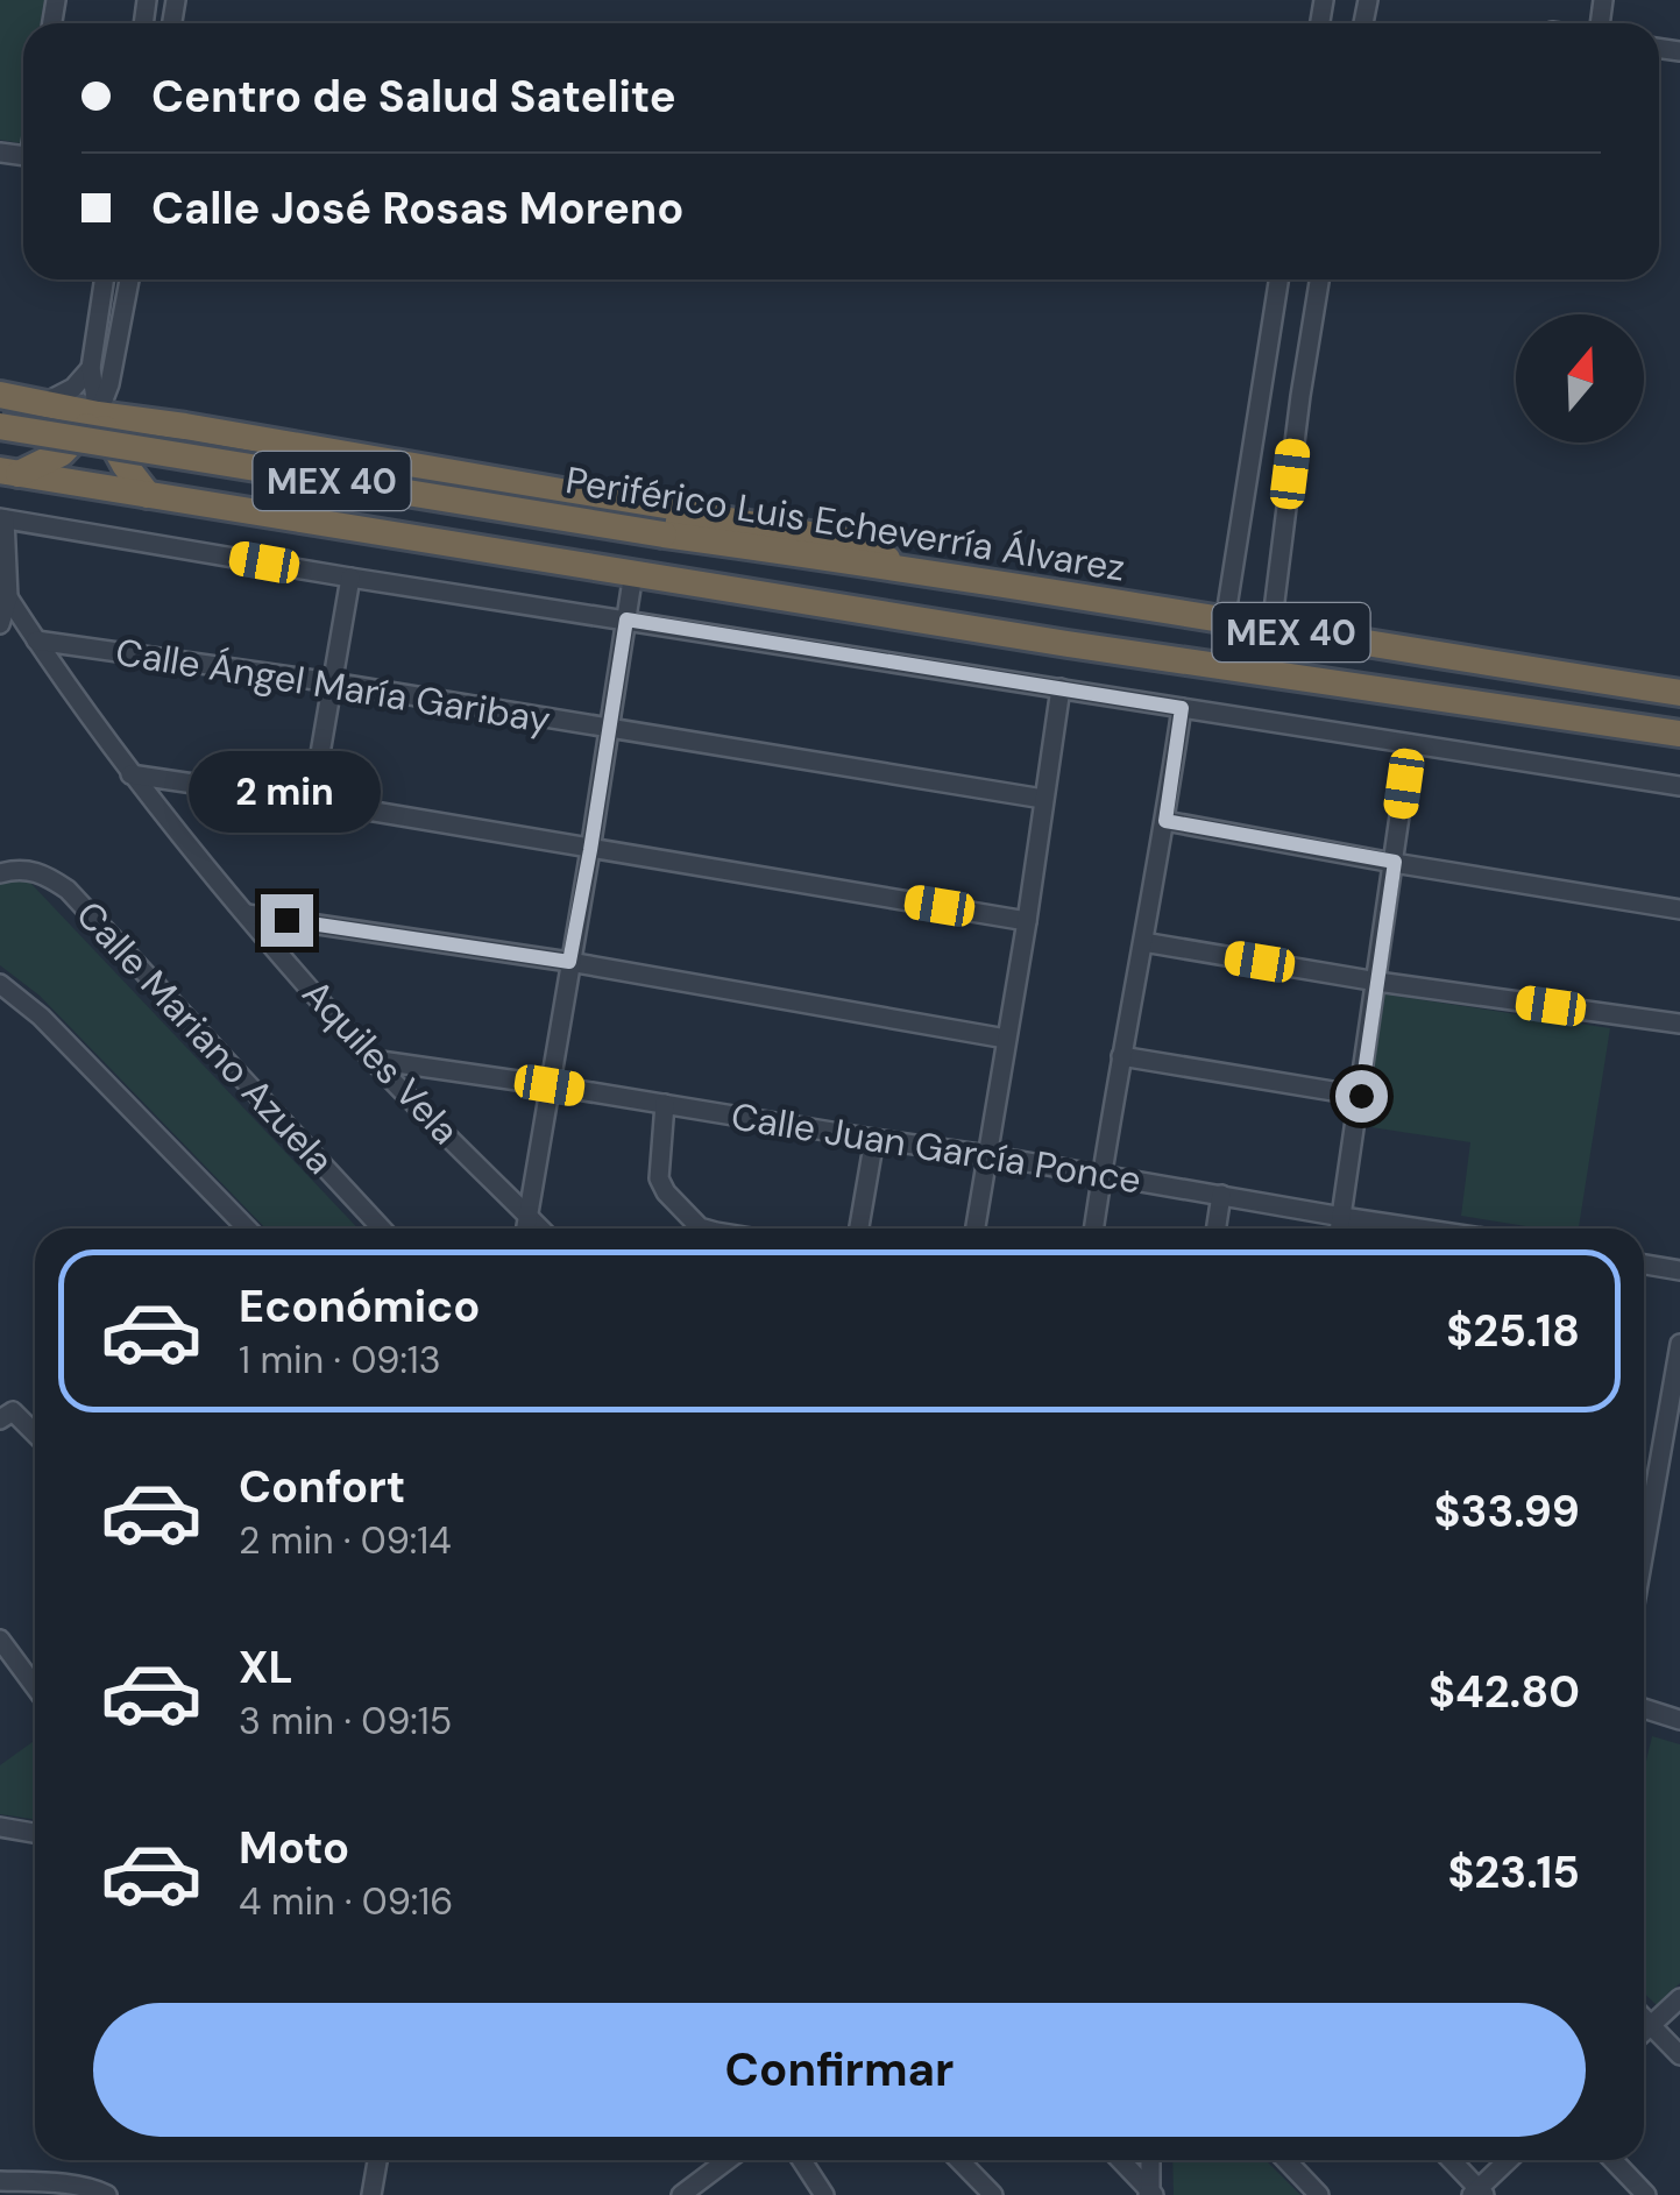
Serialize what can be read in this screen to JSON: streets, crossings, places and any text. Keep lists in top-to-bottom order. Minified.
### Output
{"streets":{"highway":["MEX 40","Periférico Luis Echeverría Álvarez"],"street":["Calle Ángel María Garibay","Calle Mariano Azuela","Aquiles Vela","Calle Juan García Ponce"]},"crossings":[["Calle Ángel María Garibay","Aquiles Vela"],["Aquiles Vela","Calle Juan García Ponce"]],"north":"top","page":{"banner":["Centro de Salud Satelite","Calle José Rosas Moreno"],"bubble":"2 min","list":[{"name":"Económico","note":"1 min · 09:13","value":"$25.18"},{"name":"Confort","note":"2 min · 09:14","value":"$33.99"},{"name":"XL","note":"3 min · 09:15","value":"$42.80"},{"name":"Moto","note":"4 min · 09:16","value":"$23.15"}],"buttons":"Confirmar"}}
